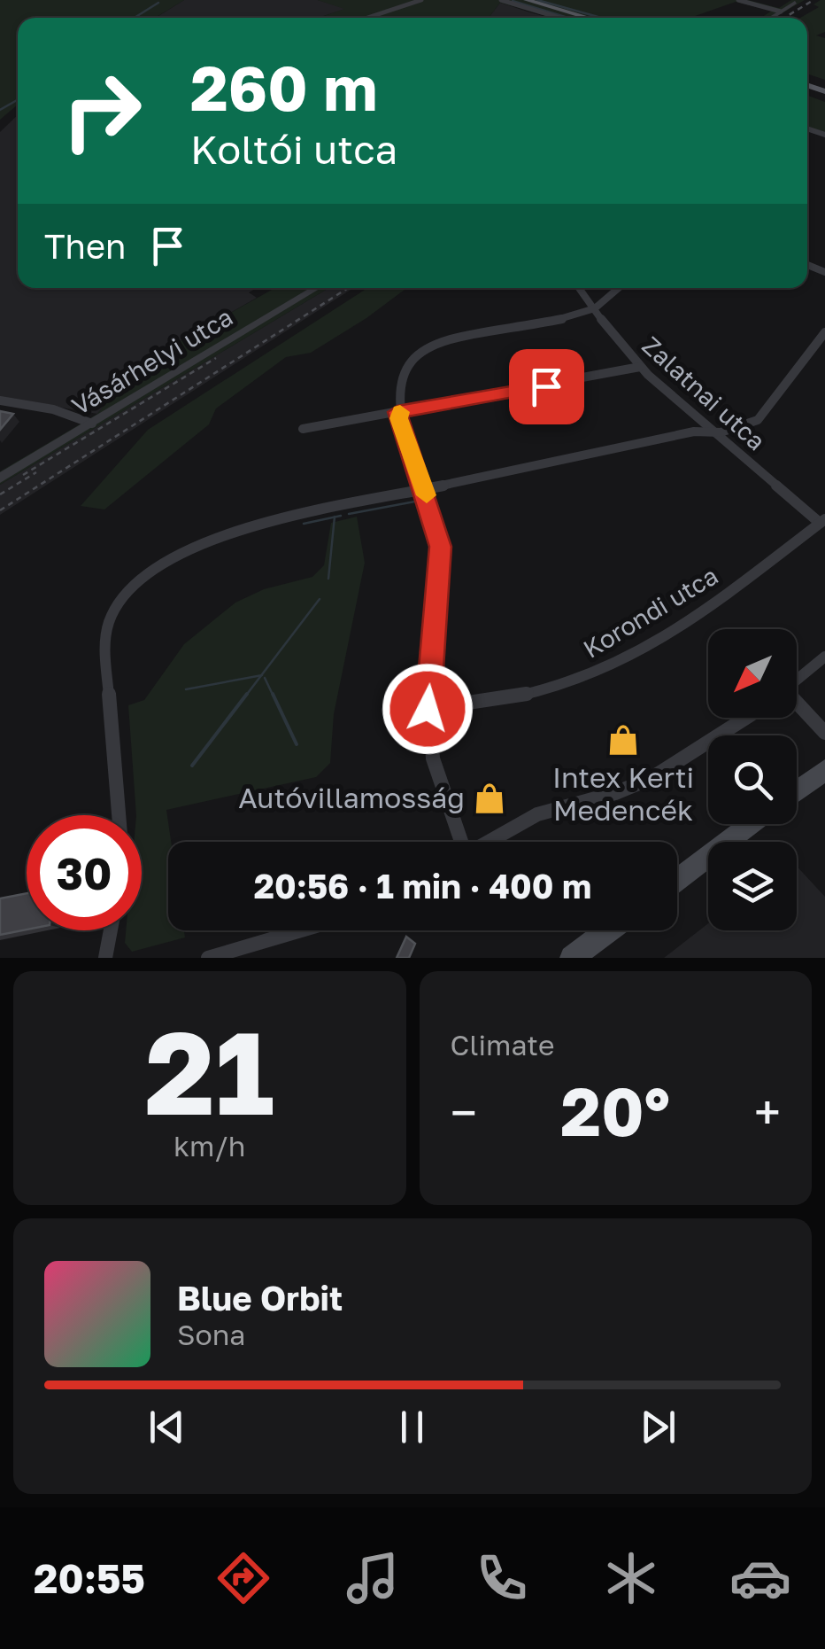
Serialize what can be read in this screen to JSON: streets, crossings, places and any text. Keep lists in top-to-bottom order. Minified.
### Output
{"streets":{"street":["Vásárhelyi utca","Zalatnai utca","Korondi utca"]},"crossings":[["Zalatnai utca","Korondi utca"]],"places":{"shop":["Intex Kerti Medencék","Autóvillamosság"]},"north":"bottom left","page":{"turn":["260 m","Koltói utca"],"then":"Then","limit":"30","trip":"20:56 · 1 min · 400 m","tile":[["21","km/h"],"Climate"],"heat":["−","20°","+"],"song":["Blue Orbit","Sona"],"tabs":"20:55"}}
